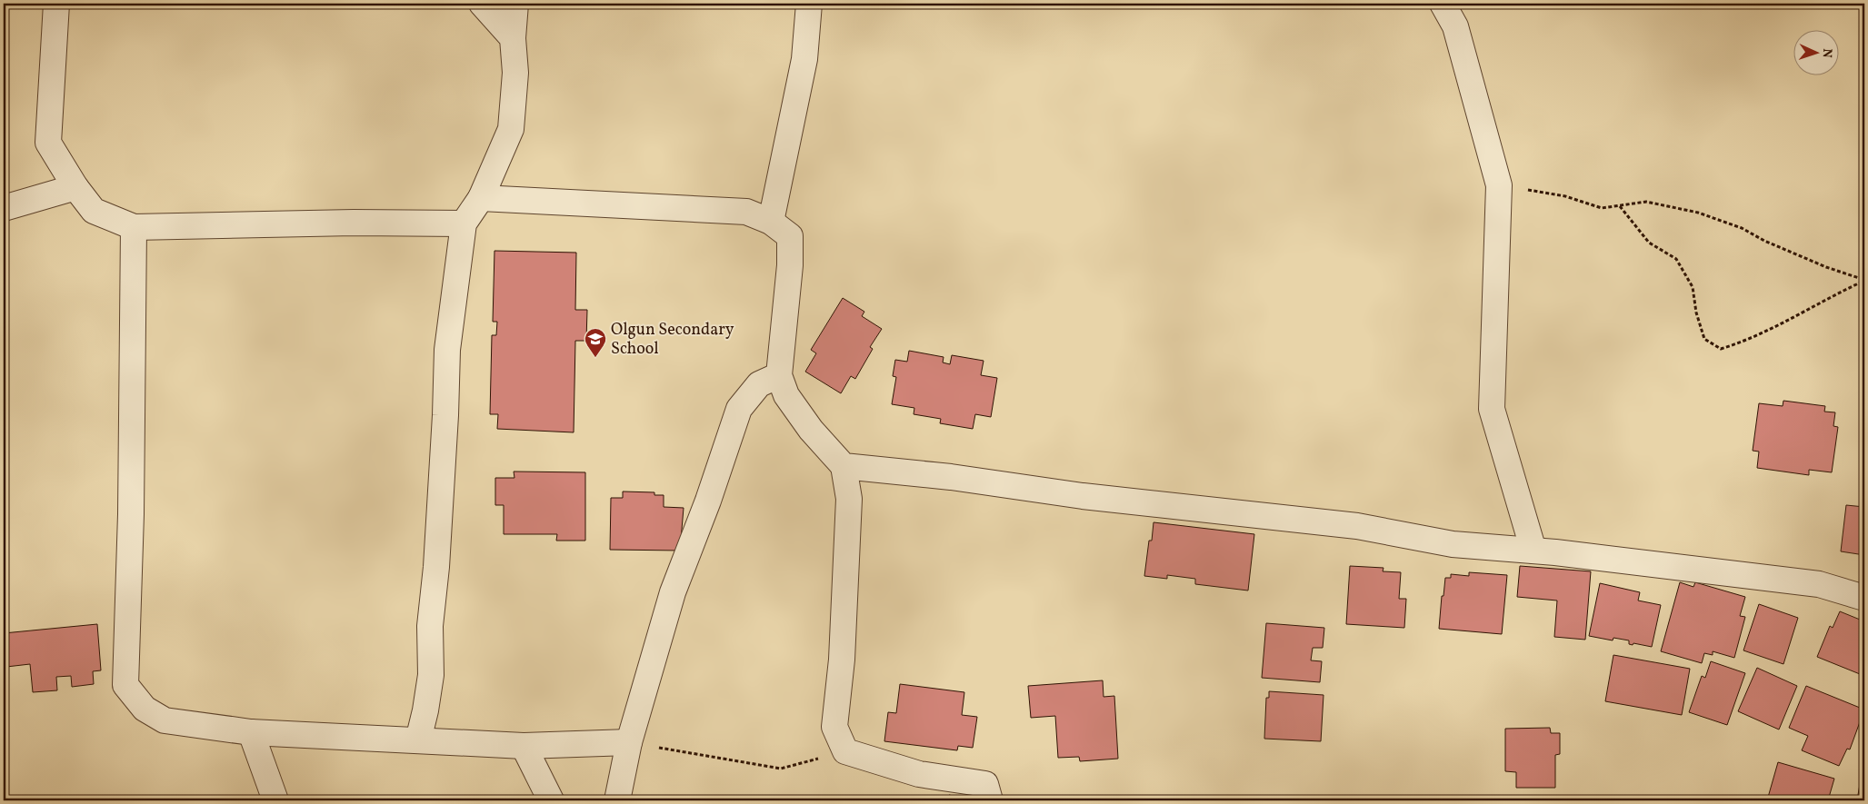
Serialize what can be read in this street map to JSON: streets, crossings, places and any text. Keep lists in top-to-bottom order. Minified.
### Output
{"places":{"school or university":["Olgun Secondary School"]},"north":"right"}
